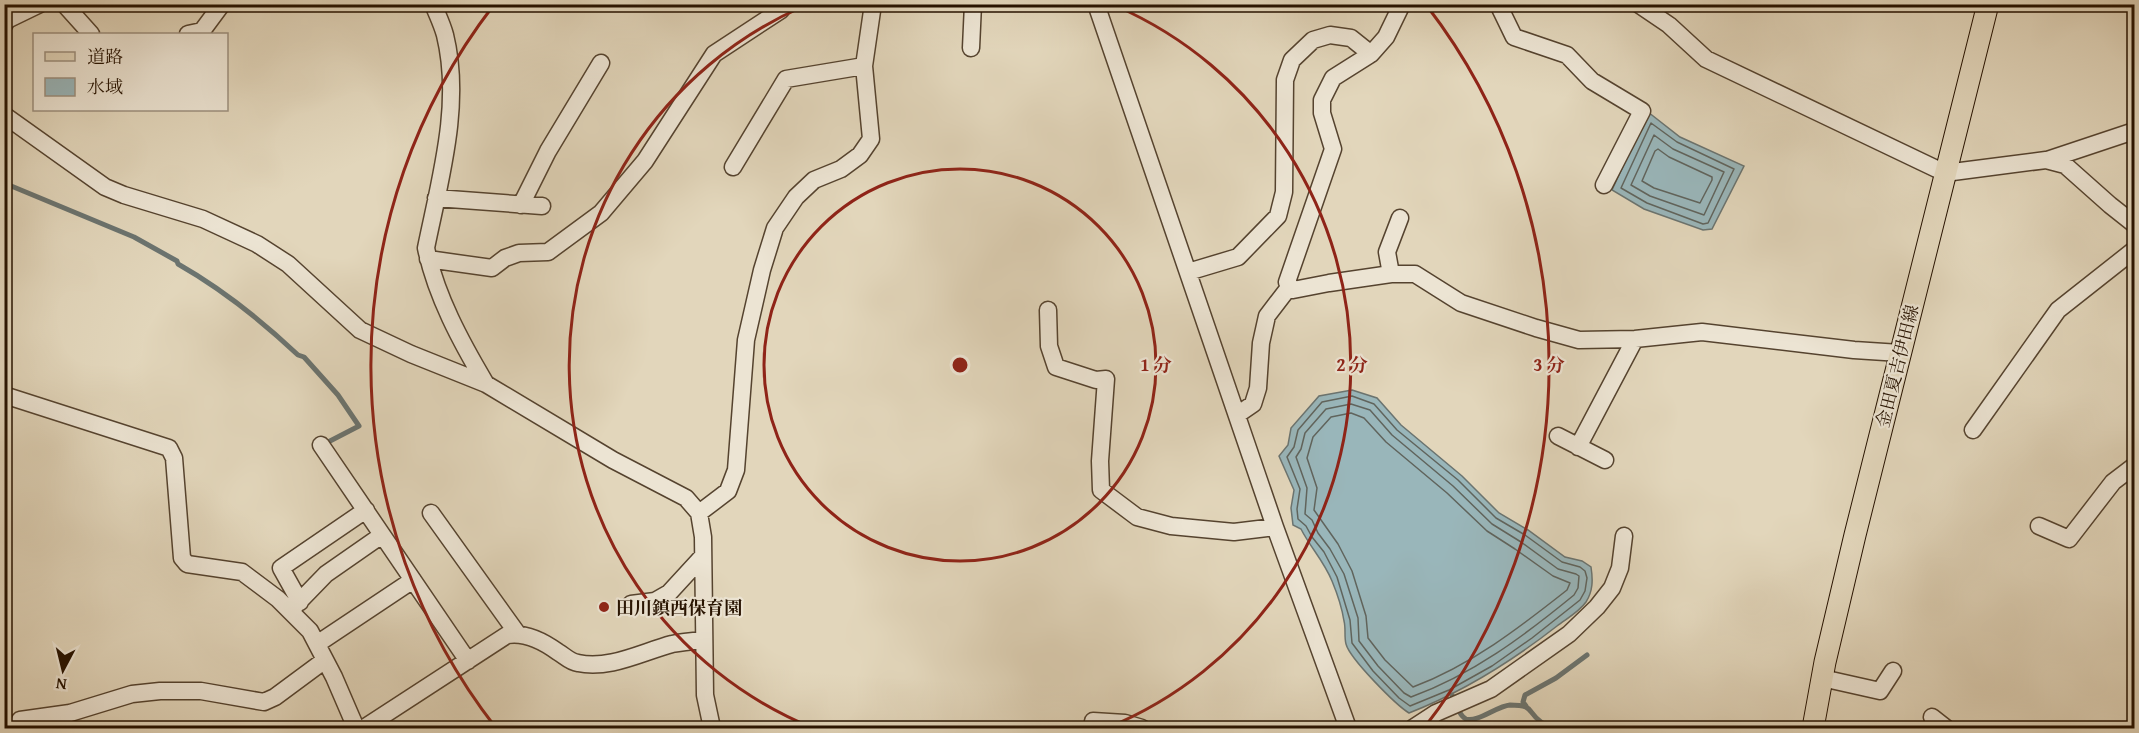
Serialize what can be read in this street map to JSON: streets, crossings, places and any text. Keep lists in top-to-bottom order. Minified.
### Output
{"streets":{"main road":["金田夏吉伊田線"]},"places":["田川鎮西保育園"],"legend":["道路","水域"],"north":"bottom","rings":["1 分","2 分","3 分"]}
